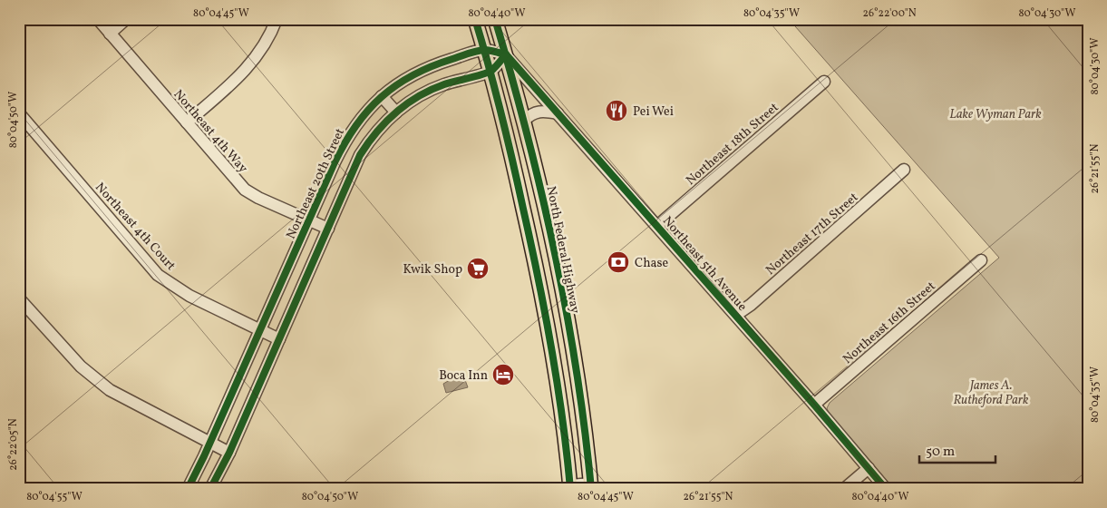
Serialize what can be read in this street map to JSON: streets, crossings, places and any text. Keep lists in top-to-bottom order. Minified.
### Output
{"streets":{"main road":["North Federal Highway"],"street":["Northeast 4th Way","Northeast 18th Street","Northeast 20th Street","Northeast 4th Court","Northeast 17th Street","Northeast 5th Avenue","Northeast 16th Street"]},"crossings":[["Northeast 4th Way","Northeast 20th Street"],["Northeast 18th Street","Northeast 5th Avenue"],["Northeast 20th Street","Northeast 4th Court"],["Northeast 20th Street","North Federal Highway"],["Northeast 20th Street","Northeast 5th Avenue"],["Northeast 17th Street","Northeast 5th Avenue"],["North Federal Highway","Northeast 5th Avenue"],["Northeast 5th Avenue","Northeast 16th Street"]],"parks":["Lake Wyman Park","James A. Rutheford Park"],"places":{"restaurant":["Pei Wei"],"bank":["Chase"],"supermarket":["Kwik Shop"],"hotel":["Boca Inn"]},"scale_bar":"50 m","coordinates":["80°04'45\"W","80°04'40\"W","80°04'35\"W","26°22'00\"N","80°04'30\"W","80°04'50\"W","26°21'55\"N","26°22'05\"N","80°04'55\"W"]}
